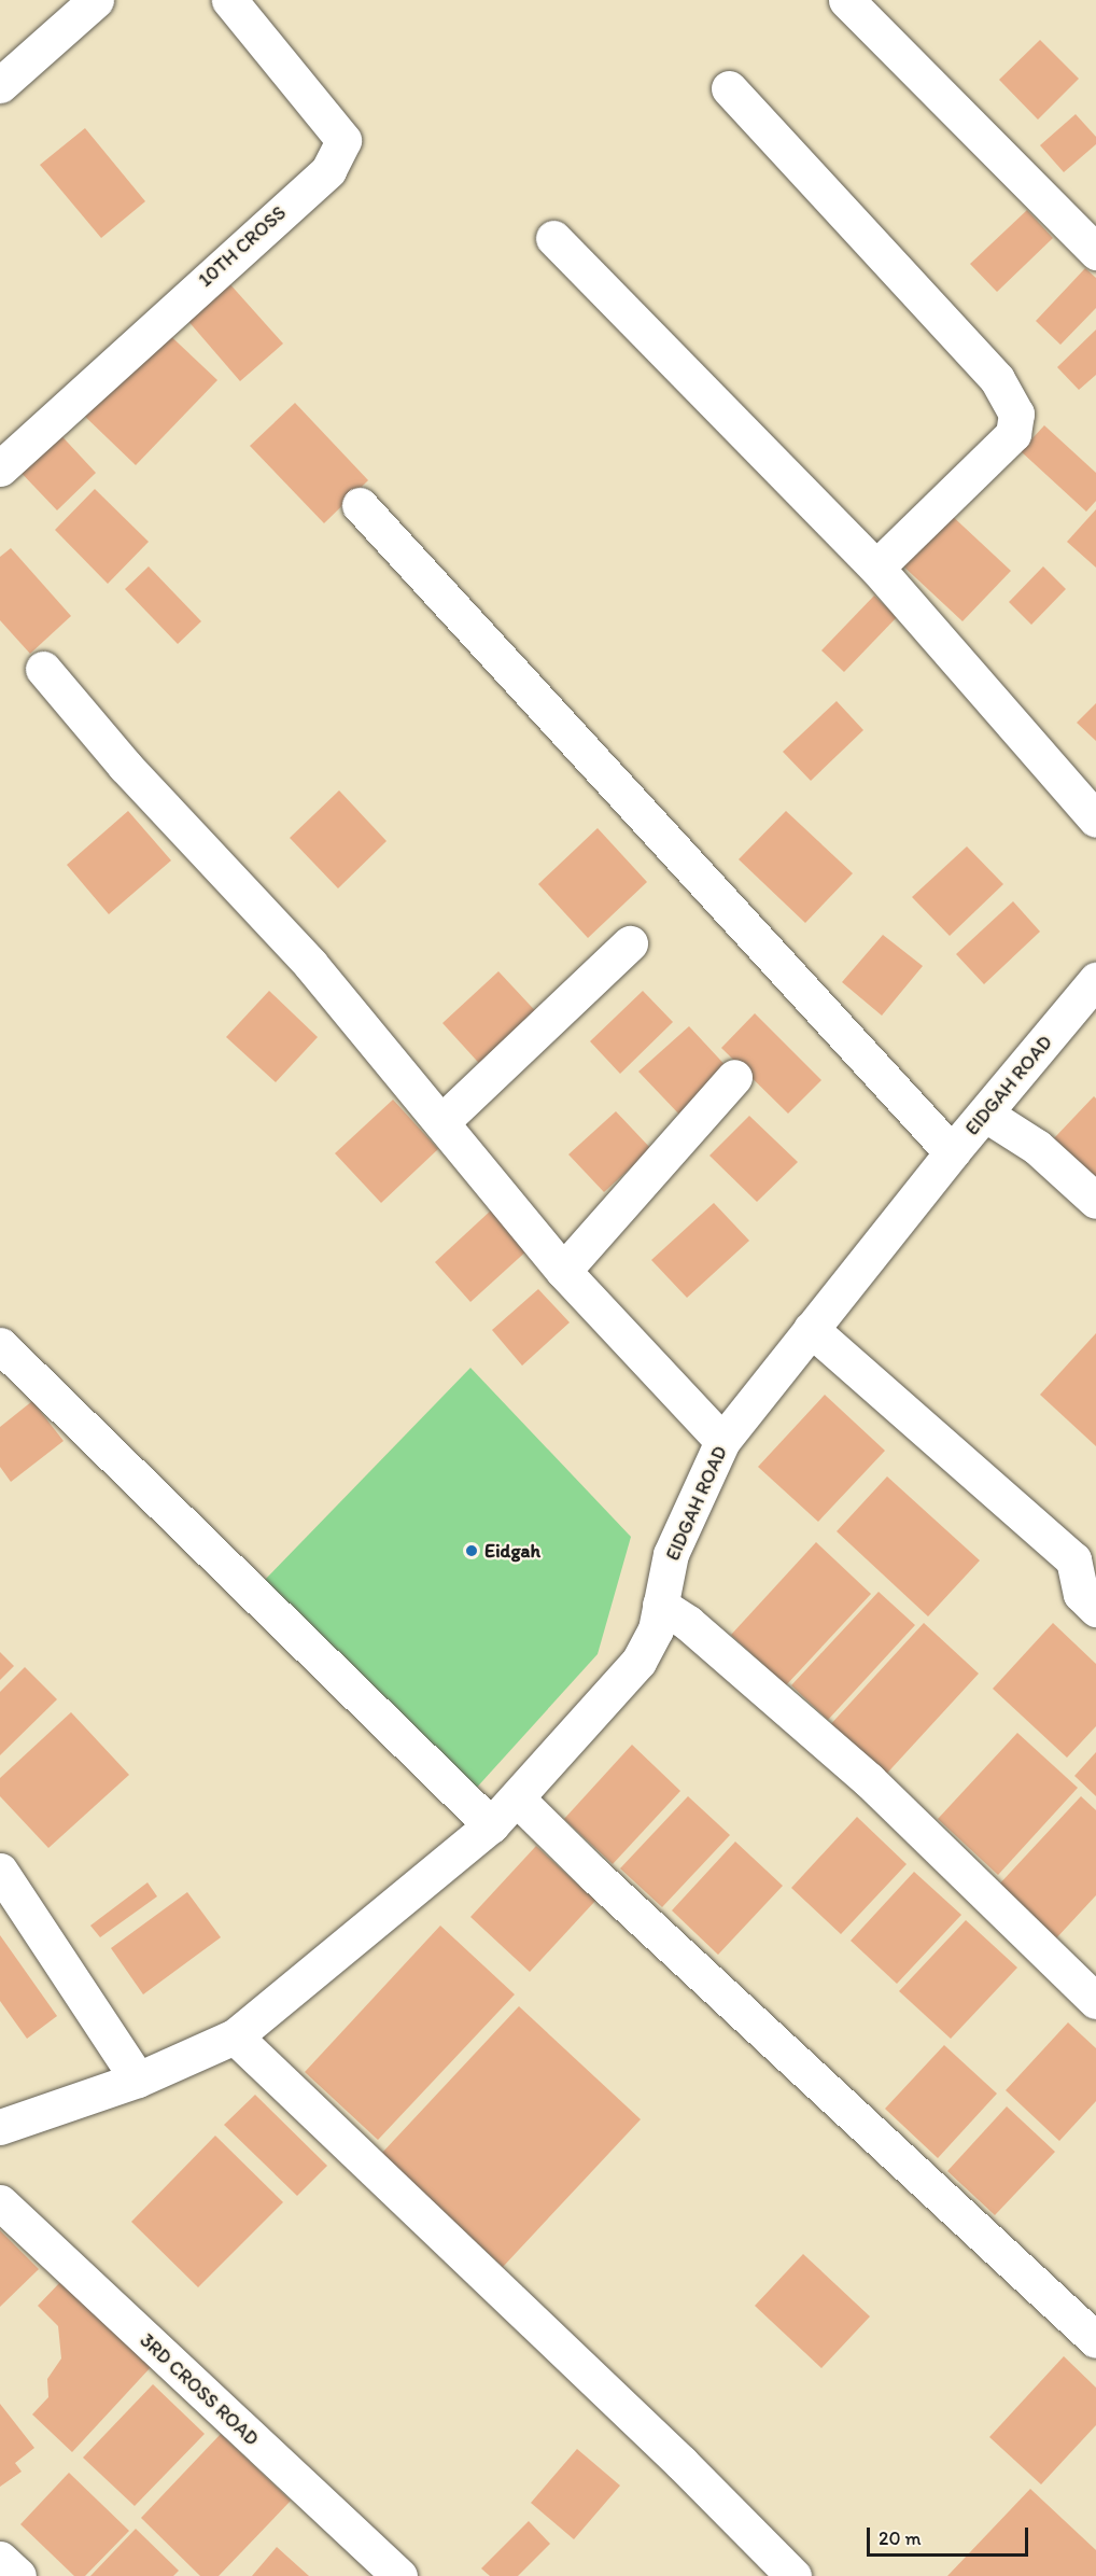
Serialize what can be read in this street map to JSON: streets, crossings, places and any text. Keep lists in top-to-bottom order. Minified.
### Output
{"streets":{"street":["10TH CROSS","EIDGAH ROAD","3RD CROSS ROAD"]},"places":["Eidgah"],"scale_bar":"20 m"}
